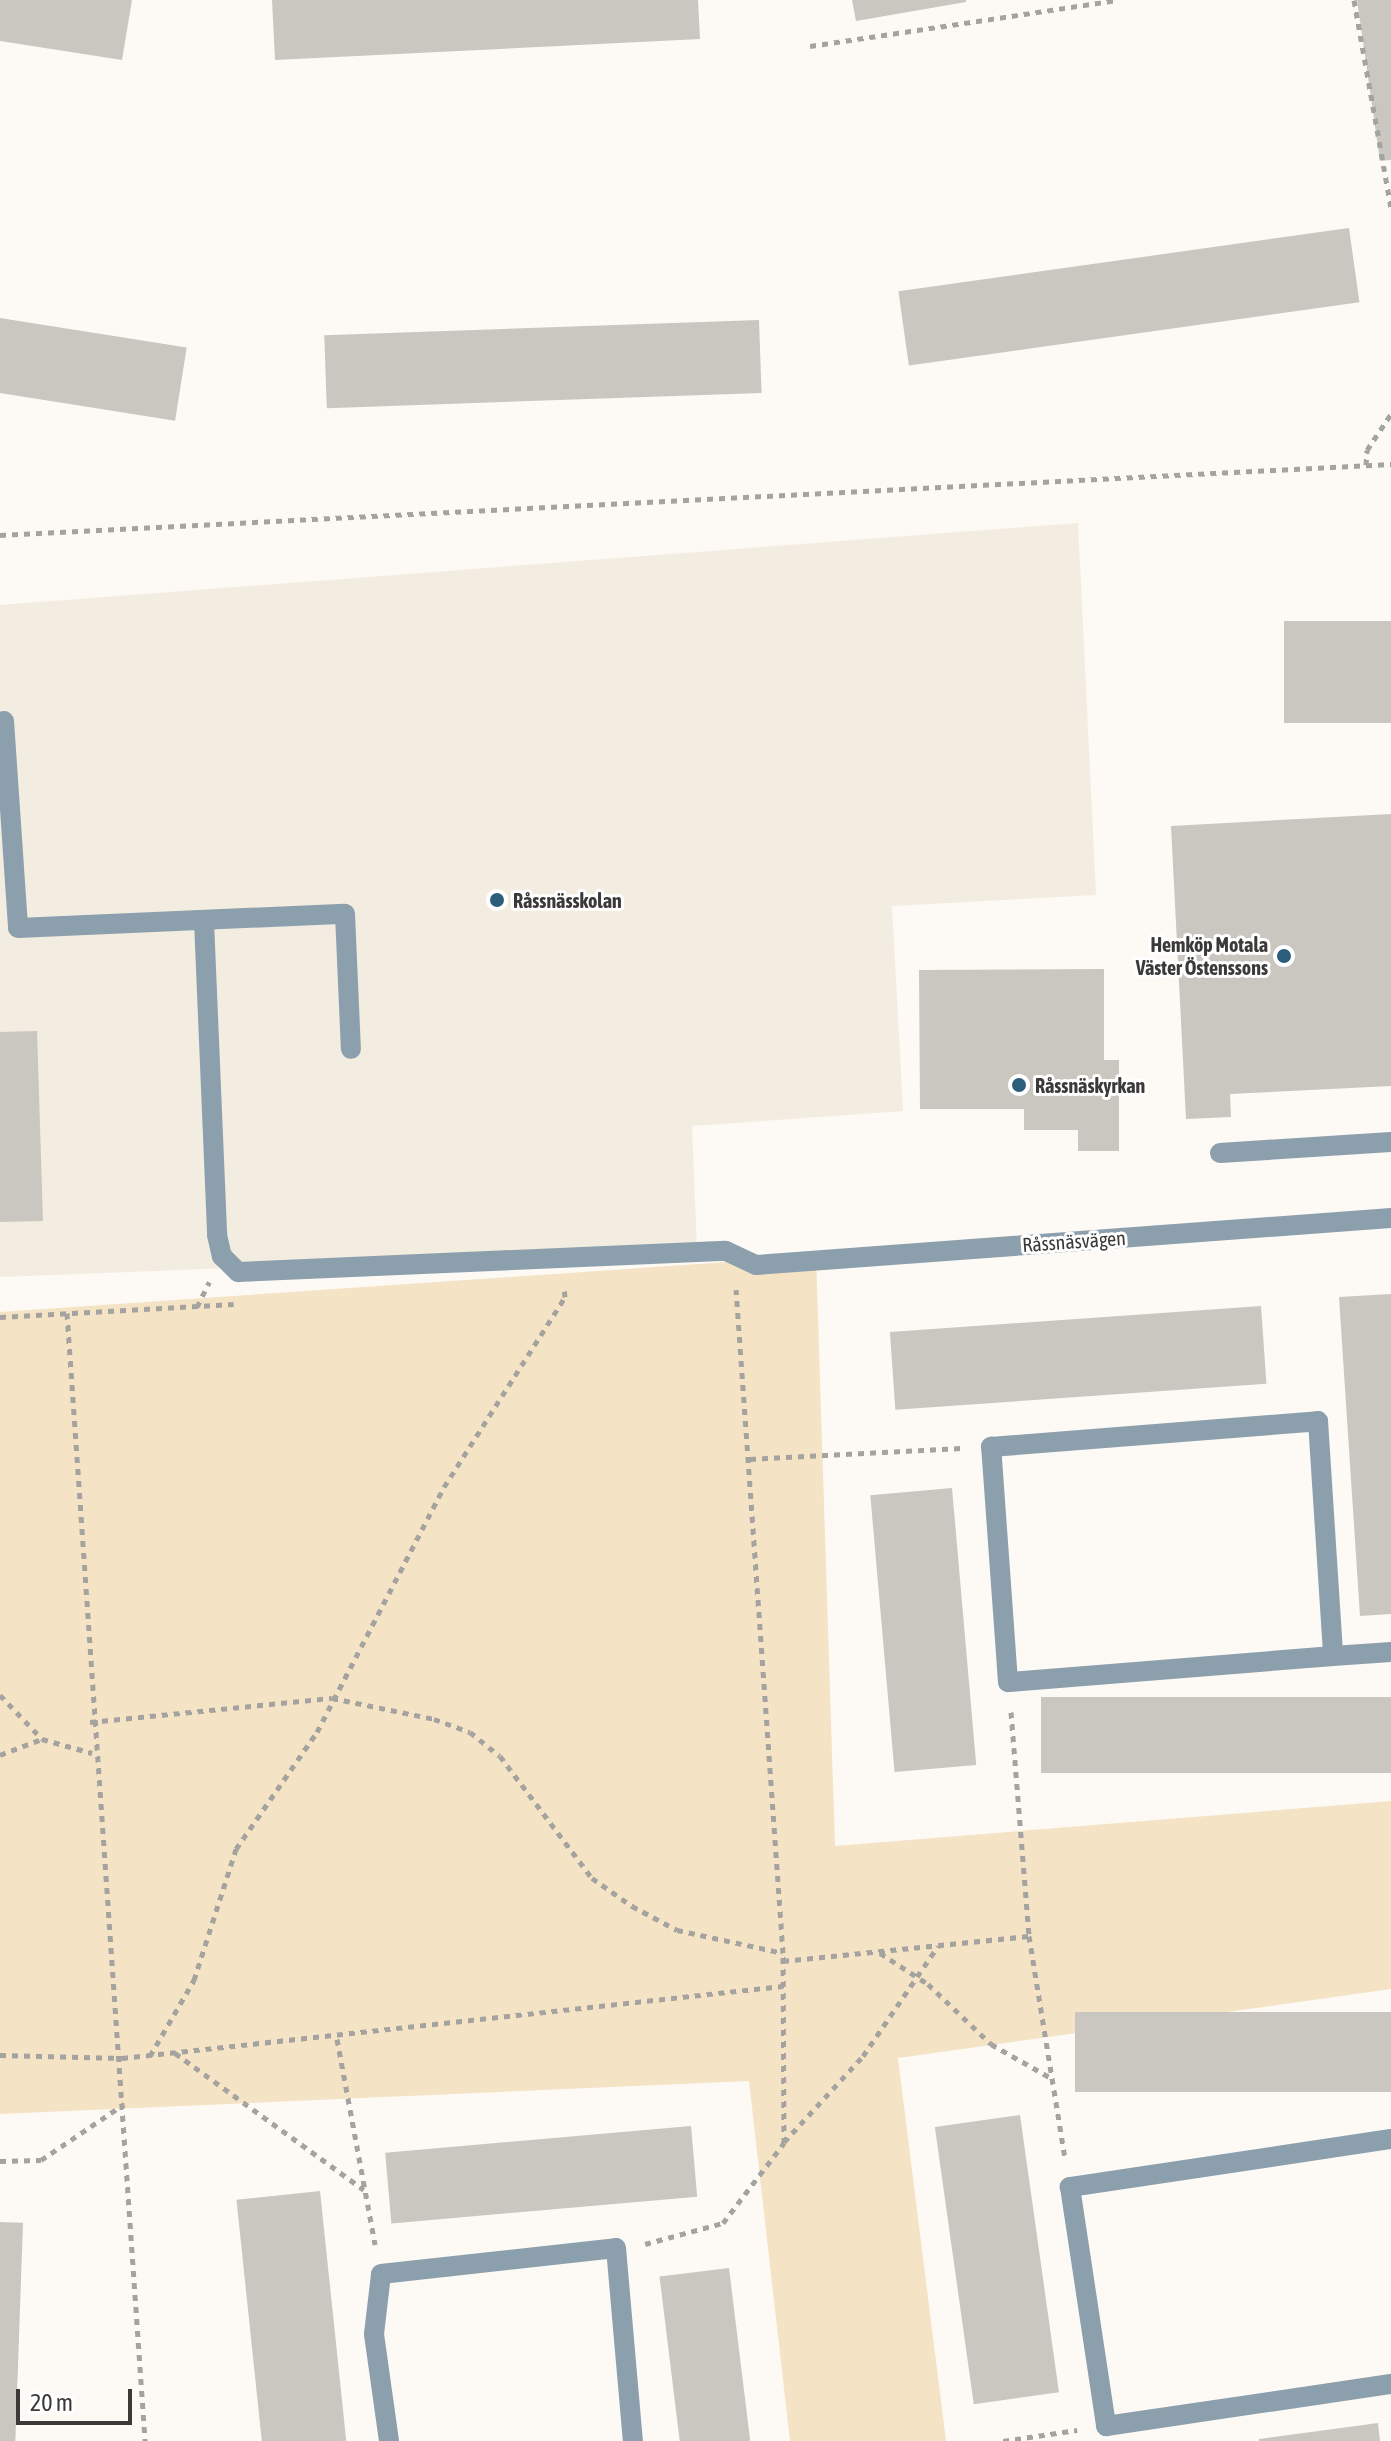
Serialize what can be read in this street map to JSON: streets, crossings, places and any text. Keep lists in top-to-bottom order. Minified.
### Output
{"streets":{"street":["Råssnäsvägen"]},"places":["Råssnässkolan","Hemköp Motala Väster Östenssons","Råssnäskyrkan"],"scale_bar":"20 m"}
